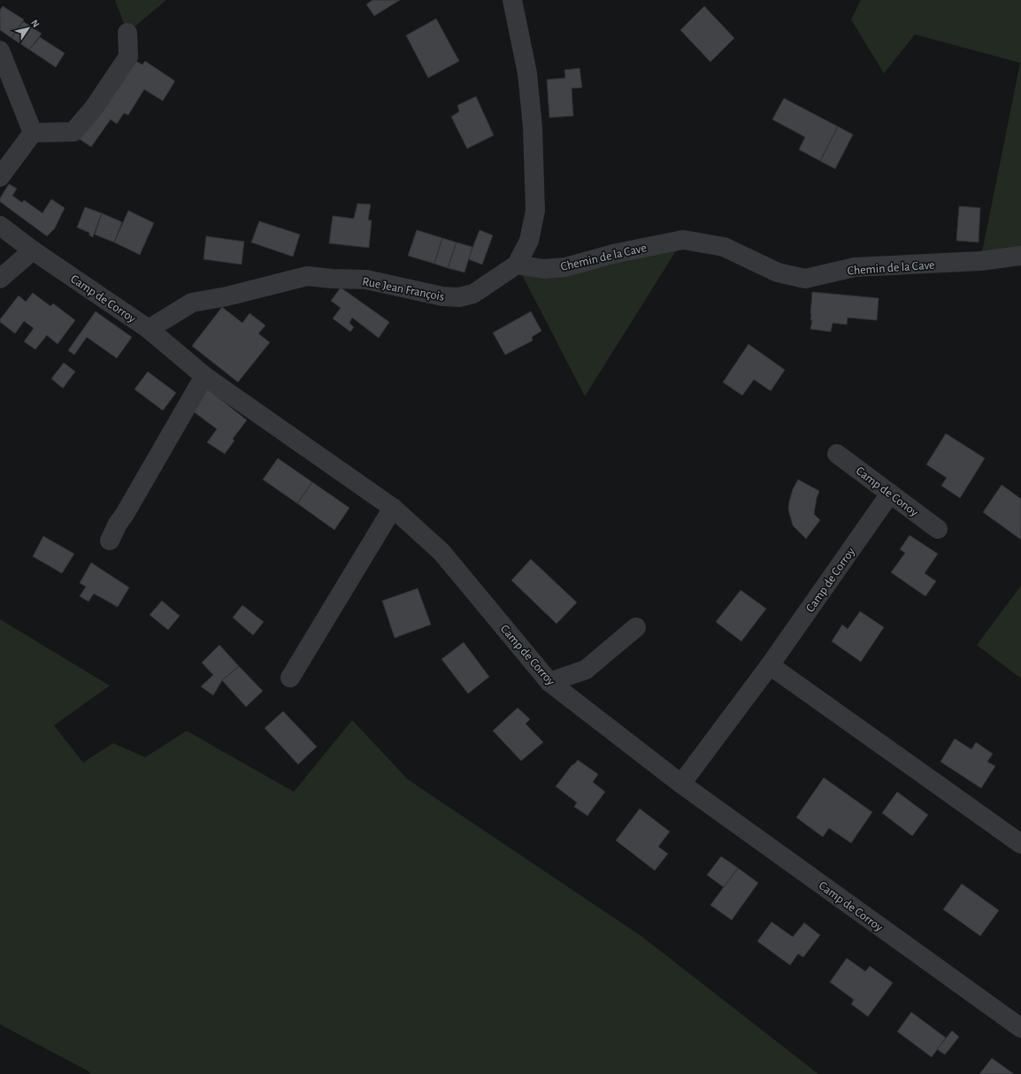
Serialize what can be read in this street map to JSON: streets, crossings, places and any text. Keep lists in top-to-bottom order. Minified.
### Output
{"streets":{"street":["Chemin de la Cave","Rue Jean François","Camp de Corroy","Camp de Conoy"]},"crossings":[["Chemin de la Cave","Rue Jean François"],["Rue Jean François","Camp de Corroy"],["Camp de Corroy","Camp de Conoy"]],"north":"top right"}
